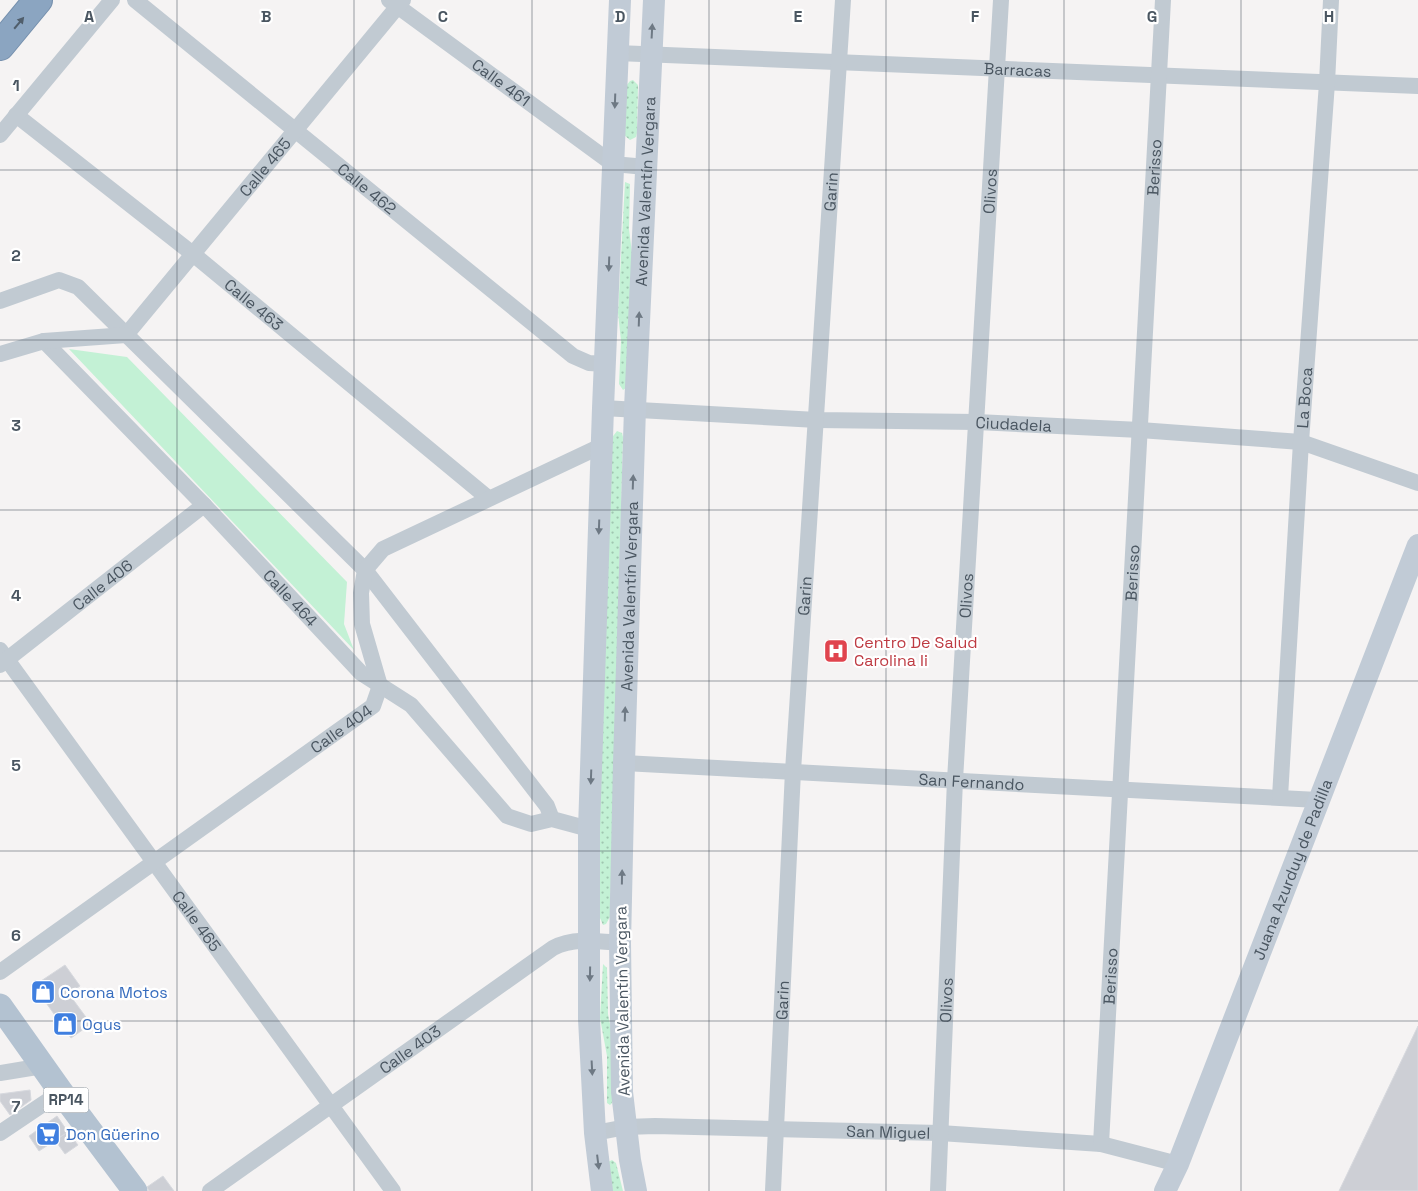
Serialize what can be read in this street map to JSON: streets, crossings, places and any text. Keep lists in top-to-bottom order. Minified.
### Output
{"streets":{"main road":["RP14"],"street":["Barracas","Calle 461","Calle 465","Berisso","Calle 462","Avenida Valentín Vergara","Garin","Olivos","Calle 463","La Boca","Ciudadela","Calle 406","Calle 464","Calle 404","San Fernando","Juana Azurduy de Padilla","Calle 403","San Miguel"]},"crossings":[["Barracas","Berisso"],["Barracas","Avenida Valentín Vergara"],["Barracas","Garin"],["Barracas","Olivos"],["Barracas","La Boca"],["Calle 461","Calle 465"],["Calle 461","Avenida Valentín Vergara"],["Calle 465","Calle 462"],["Calle 465","Calle 463"],["Calle 465","Calle 406"],["Calle 465","Calle 404"],["Calle 465","Calle 403"],["Berisso","Ciudadela"],["Berisso","San Fernando"],["Berisso","San Miguel"],["Calle 462","Avenida Valentín Vergara"],["Avenida Valentín Vergara","Ciudadela"],["Avenida Valentín Vergara","Calle 464"],["Avenida Valentín Vergara","San Fernando"],["Avenida Valentín Vergara","Calle 403"],["Avenida Valentín Vergara","San Miguel"],["Garin","Ciudadela"],["Garin","San Fernando"],["Garin","San Miguel"],["Olivos","Ciudadela"],["Olivos","San Fernando"],["Olivos","San Miguel"],["La Boca","Ciudadela"],["La Boca","San Fernando"],["Calle 406","Calle 464"],["Calle 464","Calle 404"],["San Fernando","Juana Azurduy de Padilla"],["Juana Azurduy de Padilla","San Miguel"]],"places":{"hospital":["Centro De Salud Carolina Ii"],"shop":["Corona Motos","Ogus"],"supermarket":["Don Güerino"]},"grid":{"columns":["A","B","C","D","E","F","G","H"],"rows":["1","2","3","4","5","6","7"]}}
